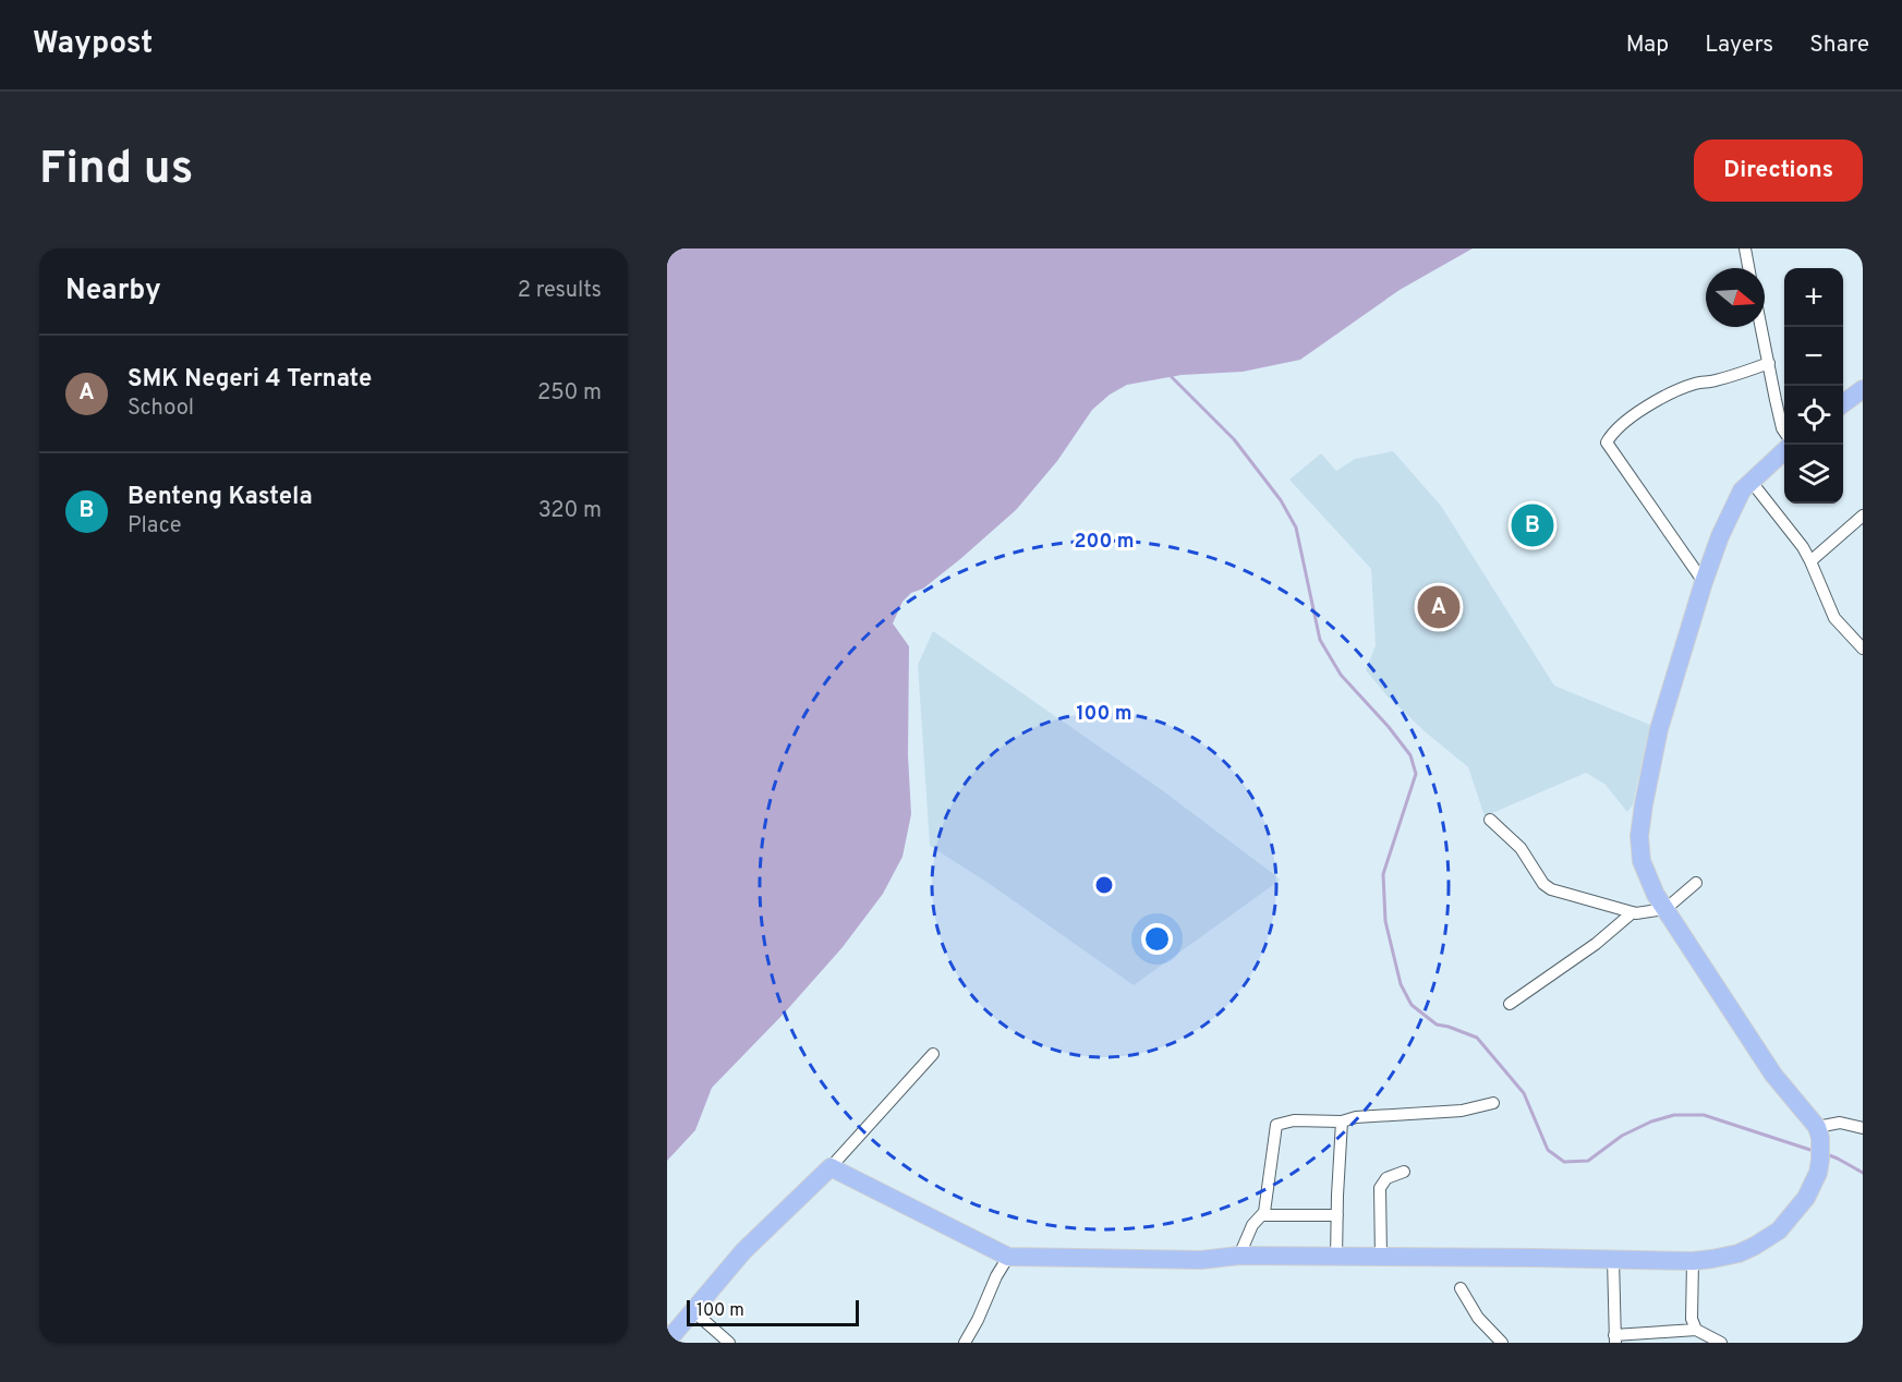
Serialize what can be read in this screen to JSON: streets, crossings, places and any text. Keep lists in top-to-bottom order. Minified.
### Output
{"scale_bar":"100 m","north":"right","page":{"header":"Waypost","nav":["Map","Layers","Share"],"buttons":"Directions","title":"Find us","heading":["Nearby","2 results"],"map_buttons":["+","−"],"list":[{"mark":"A","name":"SMK Negeri 4 Ternate","note":"School","value":"250 m"},{"mark":"B","name":"Benteng Kastela","note":"Place","value":"320 m"}],"pins":["B","A"],"scale":"100 m"},"rings":["200 m","100 m"]}
